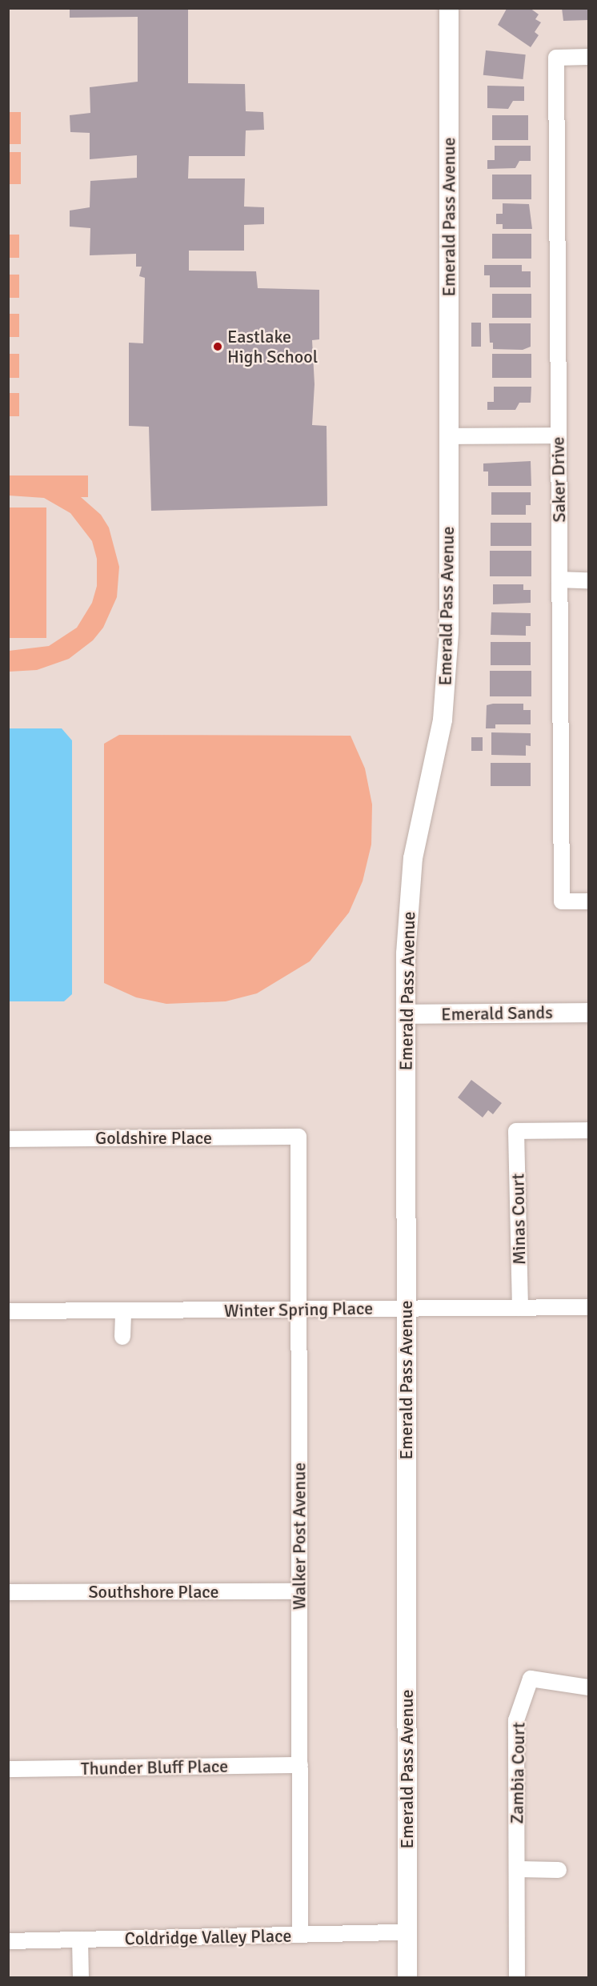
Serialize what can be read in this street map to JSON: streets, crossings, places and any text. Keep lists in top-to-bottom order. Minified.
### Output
{"streets":{"street":["Emerald Pass Avenue","Saker Drive","Emerald Sands","Goldshire Place","Minas Court","Winter Spring Place","Walker Post Avenue","Southshore Place","Thunder Bluff Place","Zambia Court","Coldridge Valley Place"]},"crossings":[["Emerald Pass Avenue","Emerald Sands"],["Emerald Pass Avenue","Winter Spring Place"],["Emerald Pass Avenue","Coldridge Valley Place"],["Goldshire Place","Walker Post Avenue"],["Minas Court","Winter Spring Place"],["Winter Spring Place","Walker Post Avenue"],["Walker Post Avenue","Southshore Place"],["Walker Post Avenue","Thunder Bluff Place"],["Walker Post Avenue","Coldridge Valley Place"]],"places":["Eastlake High School"]}
